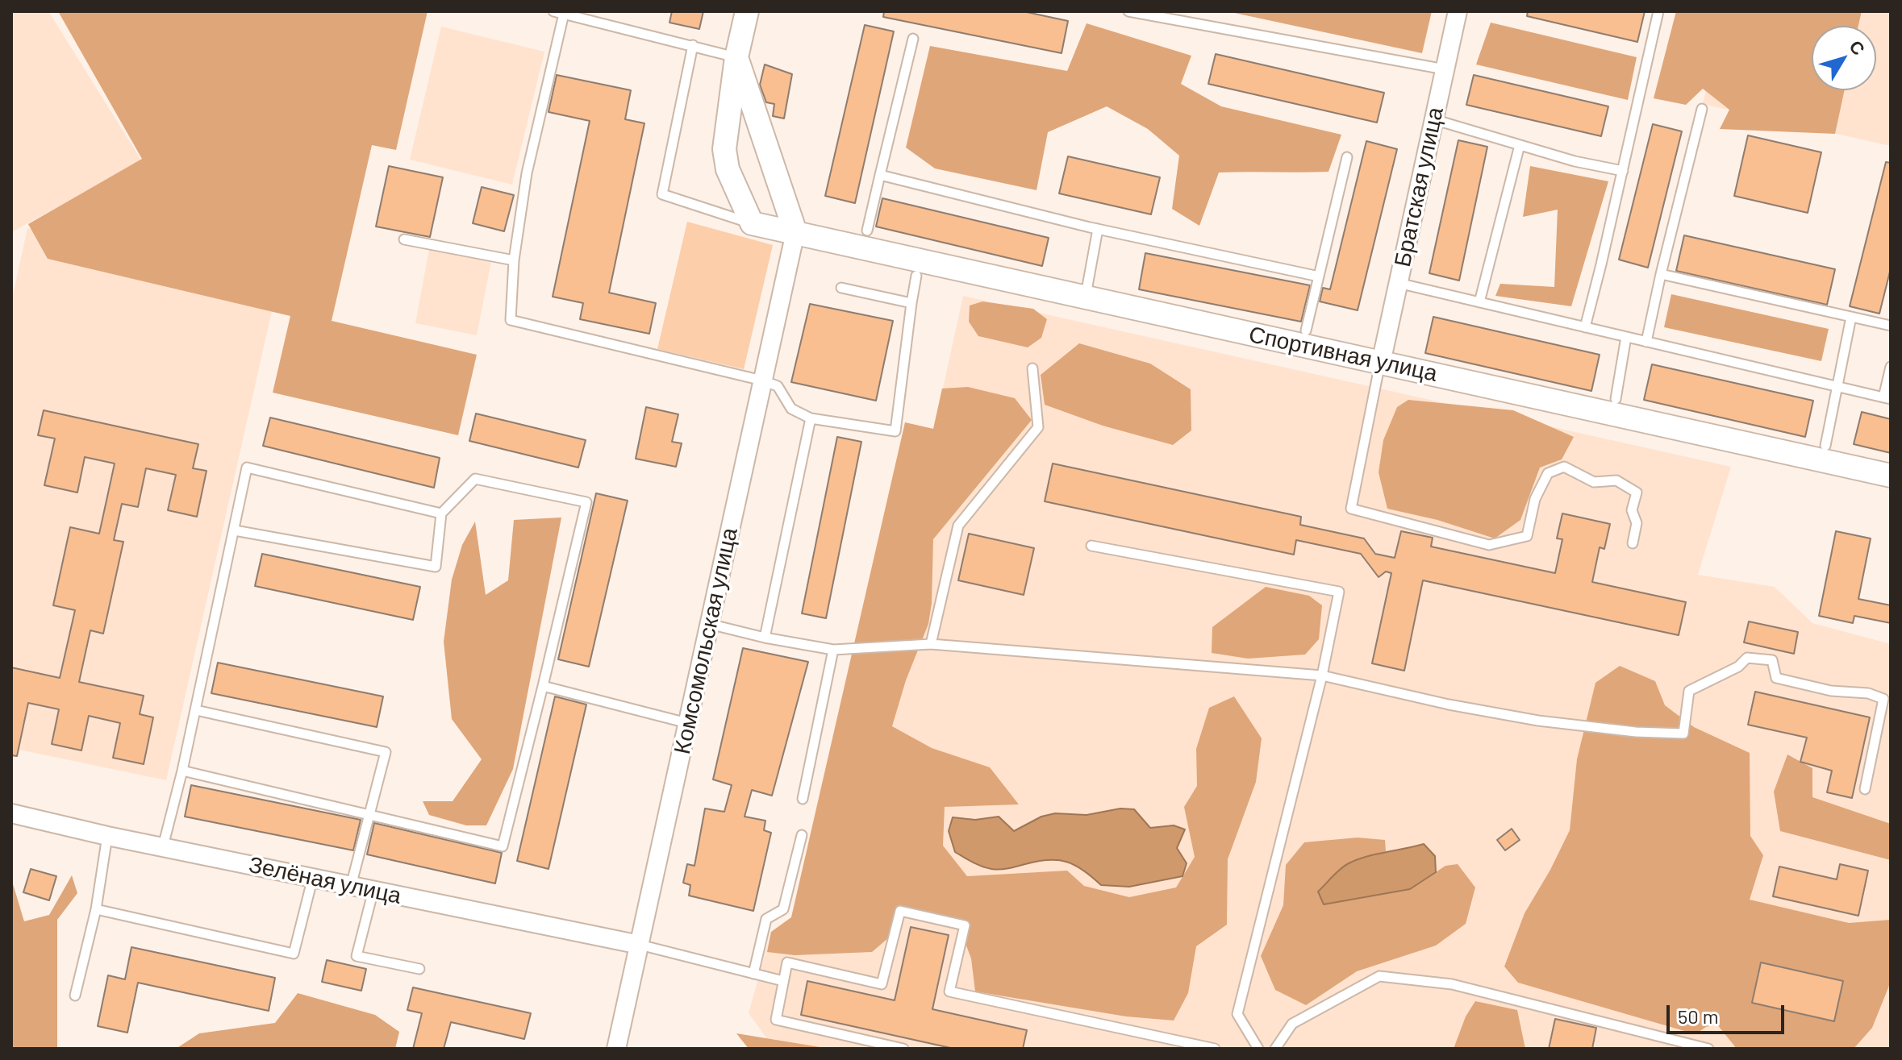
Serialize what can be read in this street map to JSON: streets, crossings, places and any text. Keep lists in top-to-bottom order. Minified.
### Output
{"streets":{"street":["Братская улица","Спортивная улица","Комсомольская улица","Зелёная улица"]},"crossings":[["Братская улица","Спортивная улица"],["Спортивная улица","Комсомольская улица"],["Комсомольская улица","Зелёная улица"]],"scale_bar":"50 m","north":"top right"}
